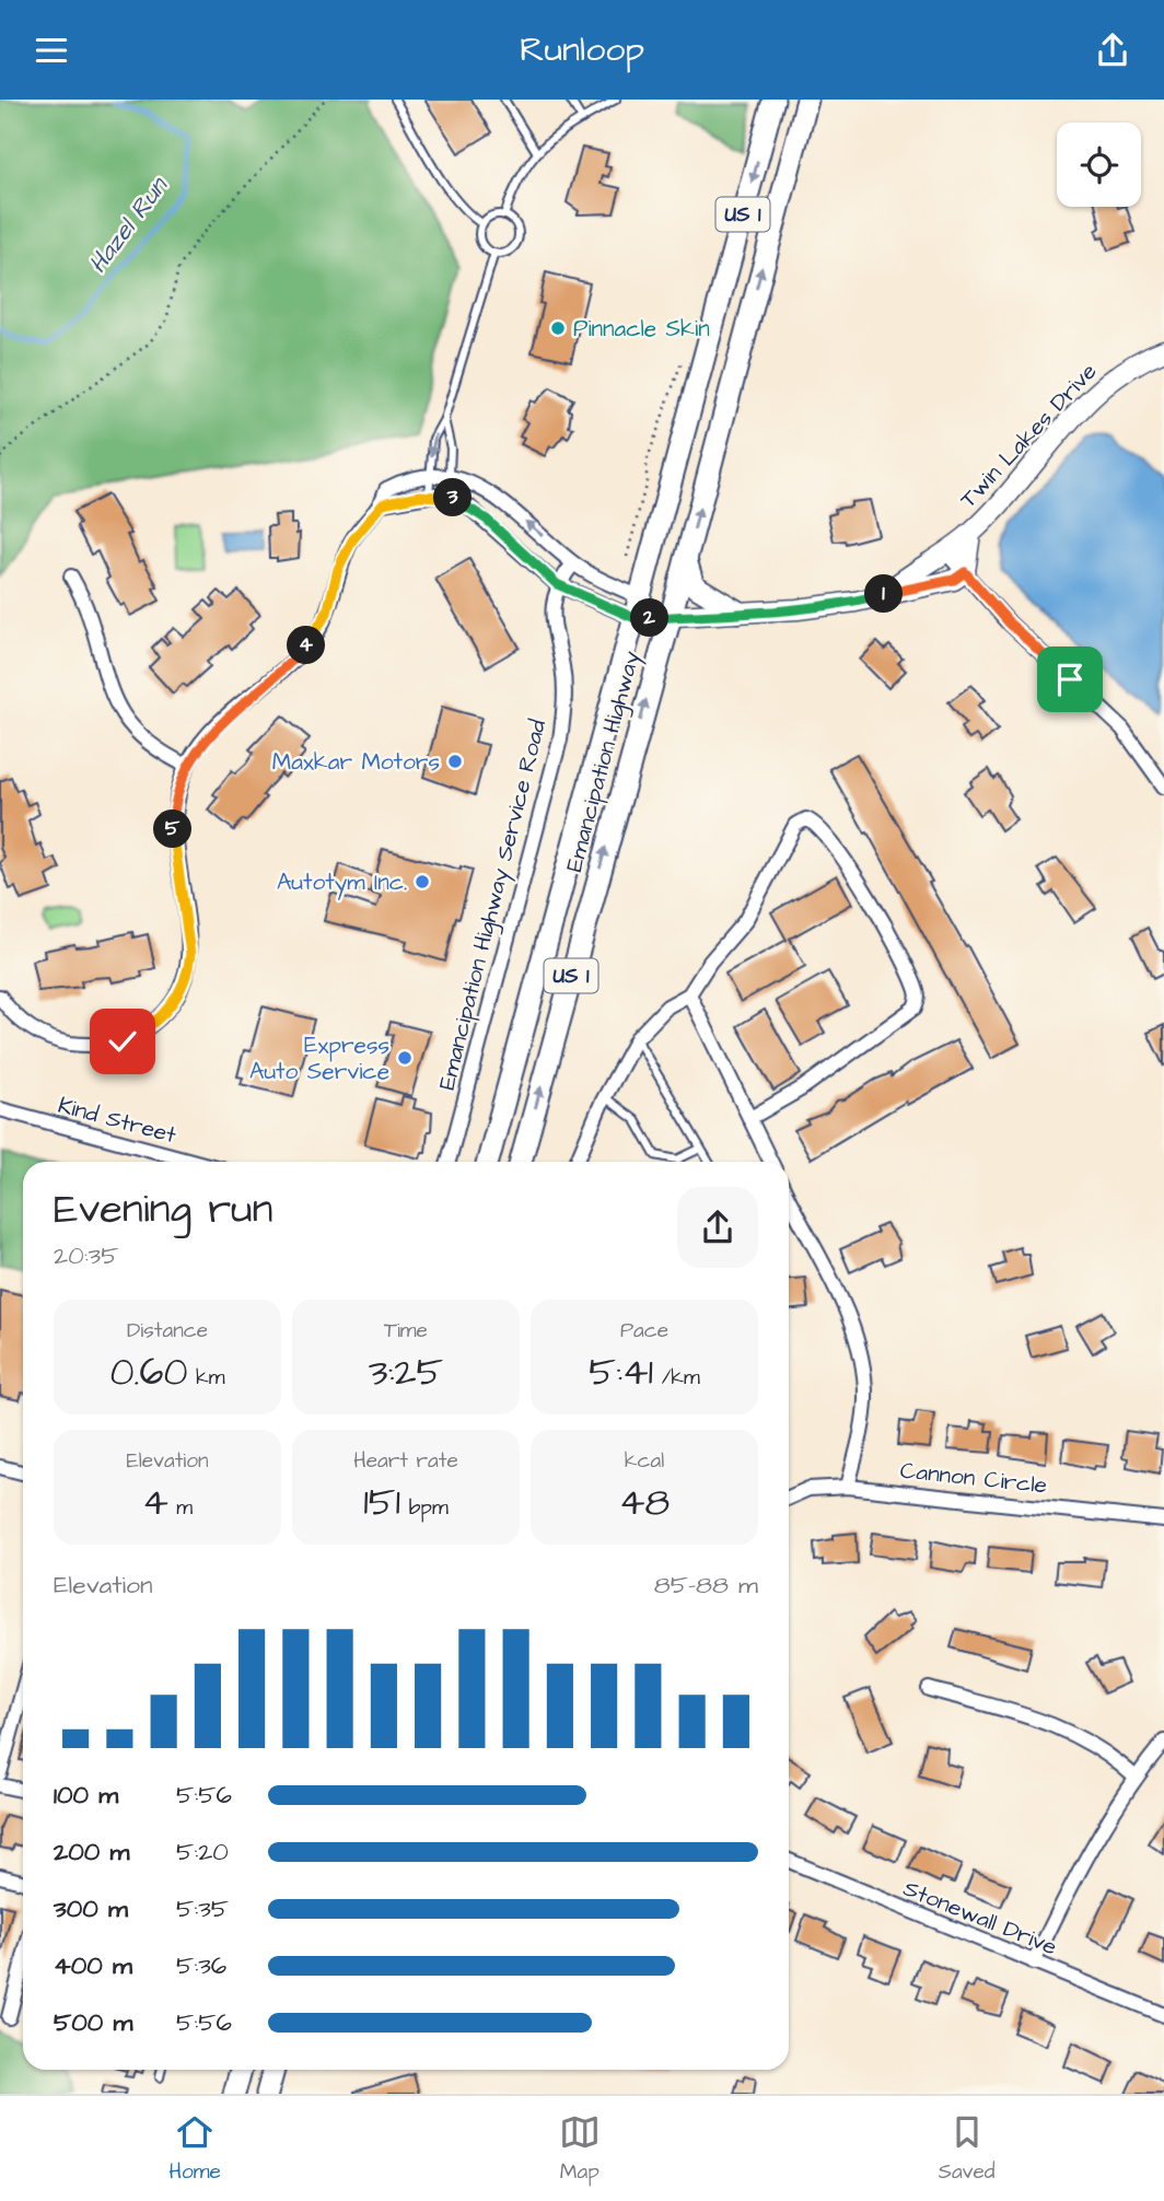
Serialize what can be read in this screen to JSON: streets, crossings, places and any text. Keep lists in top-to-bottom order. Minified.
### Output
{"streets":{"main road":["US 1","Emancipation Highway"],"street":["Twin Lakes Drive","Emancipation Highway Service Road","Kind Street","Cannon Circle","Stonewall Drive"]},"crossings":[["Twin Lakes Drive","Emancipation Highway"]],"water":["Hazel Run"],"places":["Pinnacle Skin","Maxkar Motors","Autotym Inc.","Express Auto Service"],"page":{"header":"Runloop","pins":["3","1","2","4","5"],"heading":["Evening run","20:35"],"stats":[["Distance","0.60 km"],["Time","3:25"],["Pace","5:41 /km"],["Elevation","4 m"],["Heart rate","151 bpm"],["kcal","48"]],"chart":["Elevation","85–88 m"],"list":[{"name":"100 m","note":"5:56"},{"name":"200 m","note":"5:20"},{"name":"300 m","note":"5:35"},{"name":"400 m","note":"5:36"},{"name":"500 m","note":"5:56"}],"tabs":["Home","Map","Saved"]}}
